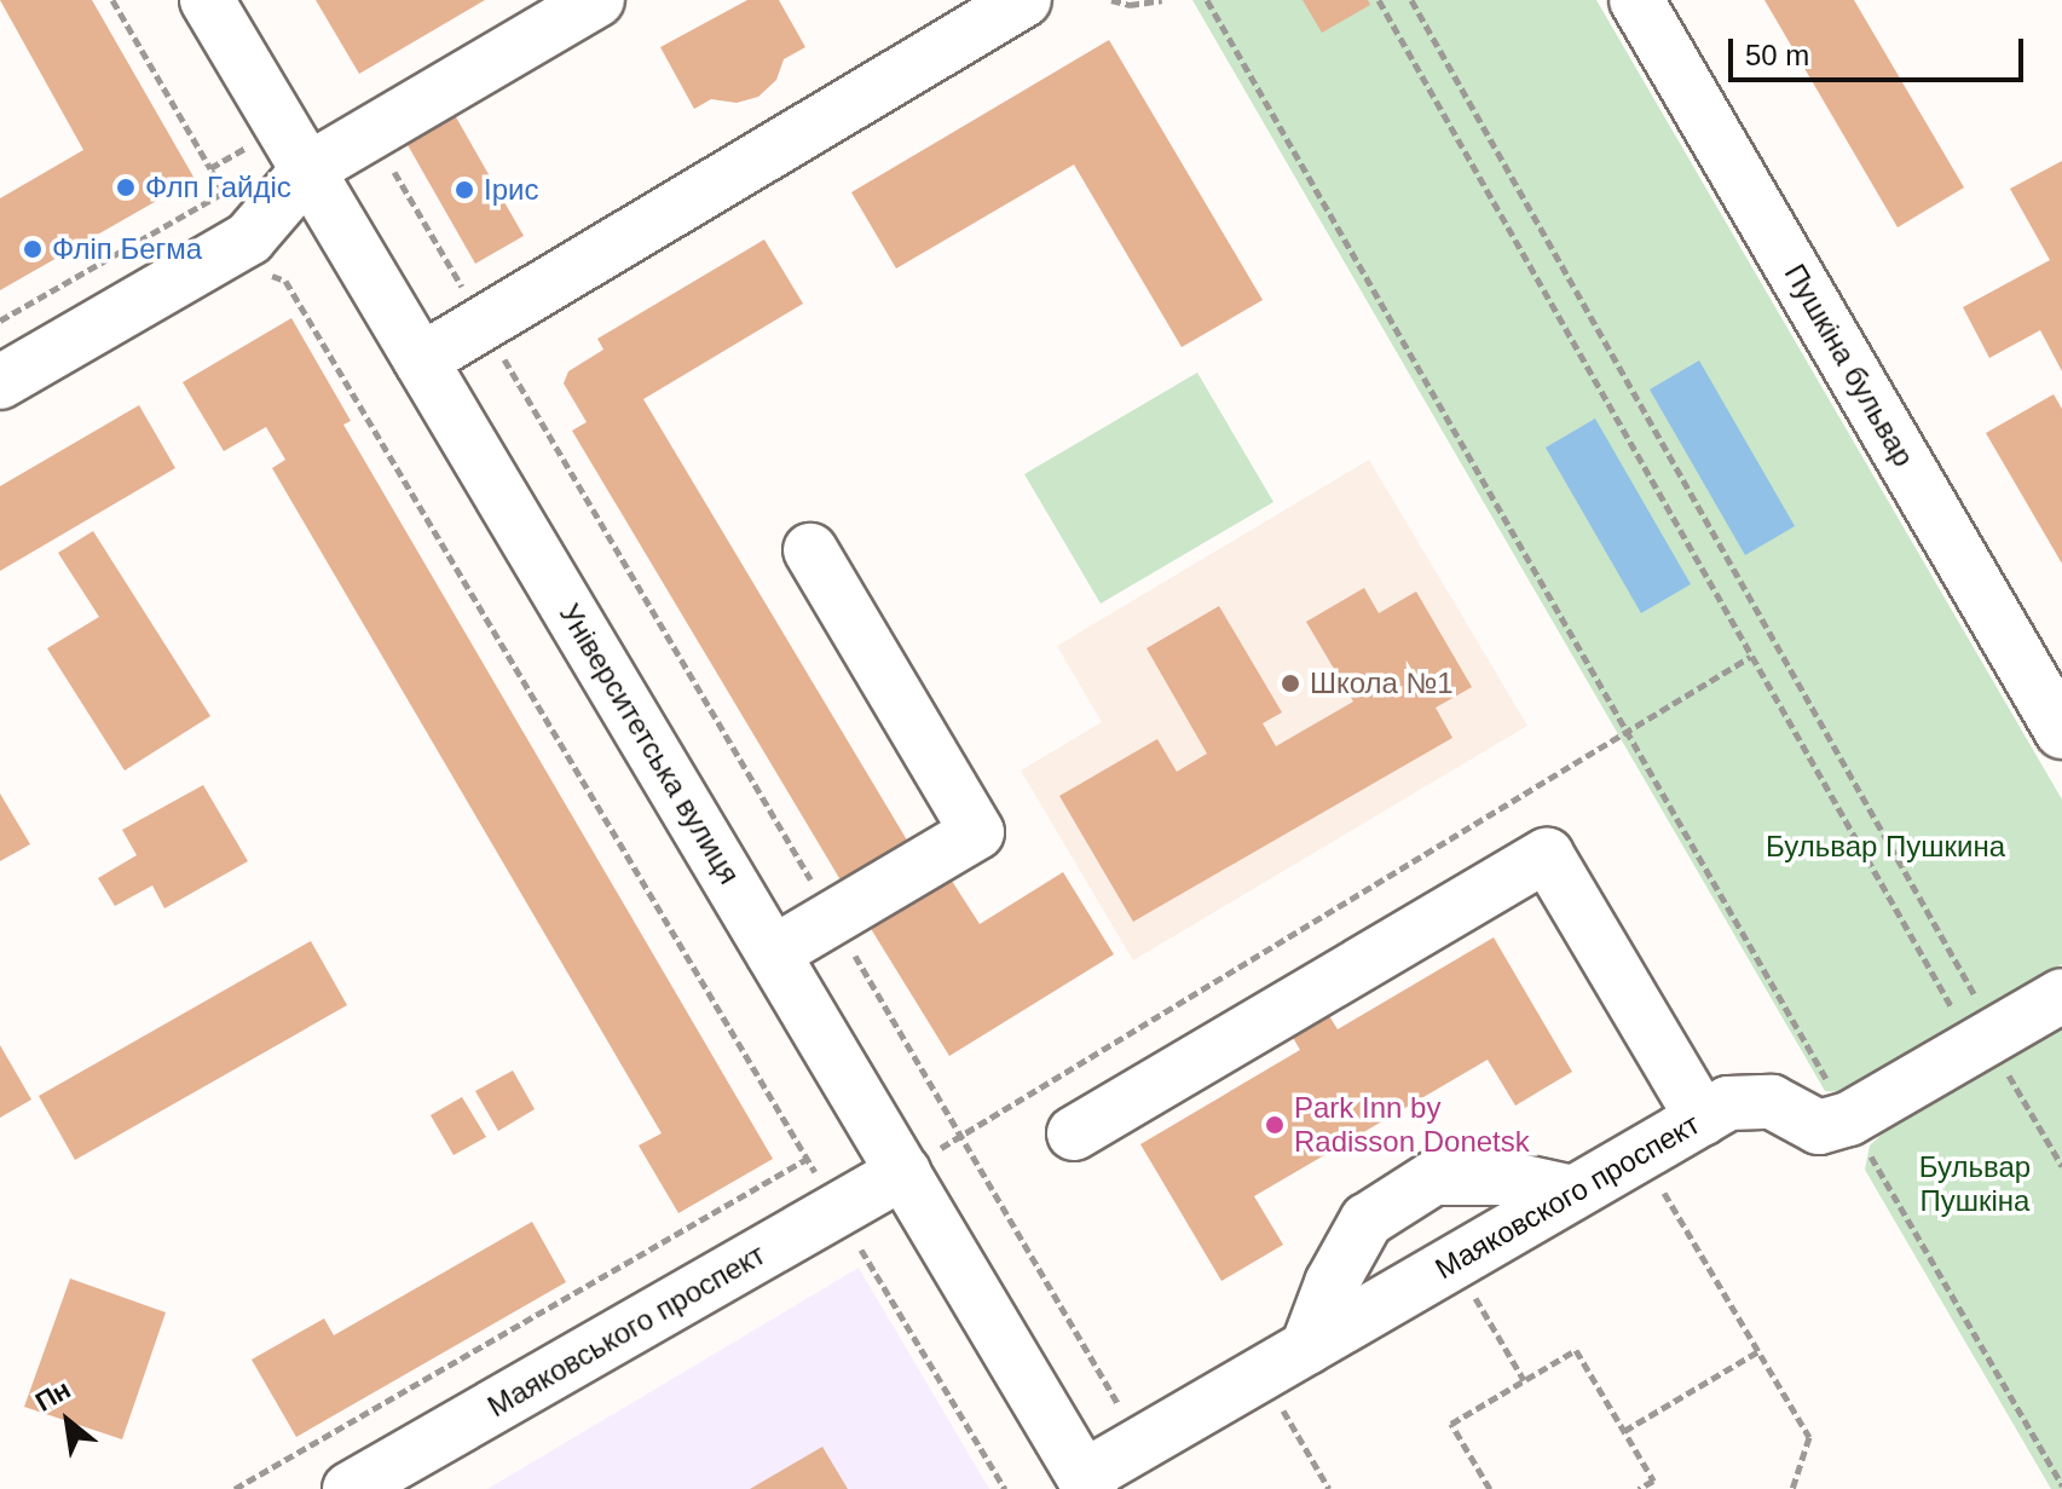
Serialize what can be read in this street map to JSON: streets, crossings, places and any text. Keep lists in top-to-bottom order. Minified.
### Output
{"streets":{"street":["Пушкіна бульвар","Університетська вулиця","Маяковского проспект","Маяковського проспект"]},"crossings":[["Університетська вулиця","Маяковского проспект"],["Університетська вулиця","Маяковського проспект"]],"parks":["Бульвар Пушкина","Бульвар Пушкіна"],"places":["Флп Гайдіс","Ірис","Фліп Бегма","Школа №1","Park Inn by Radisson Donetsk"],"scale_bar":"50 m","north":"top left"}
